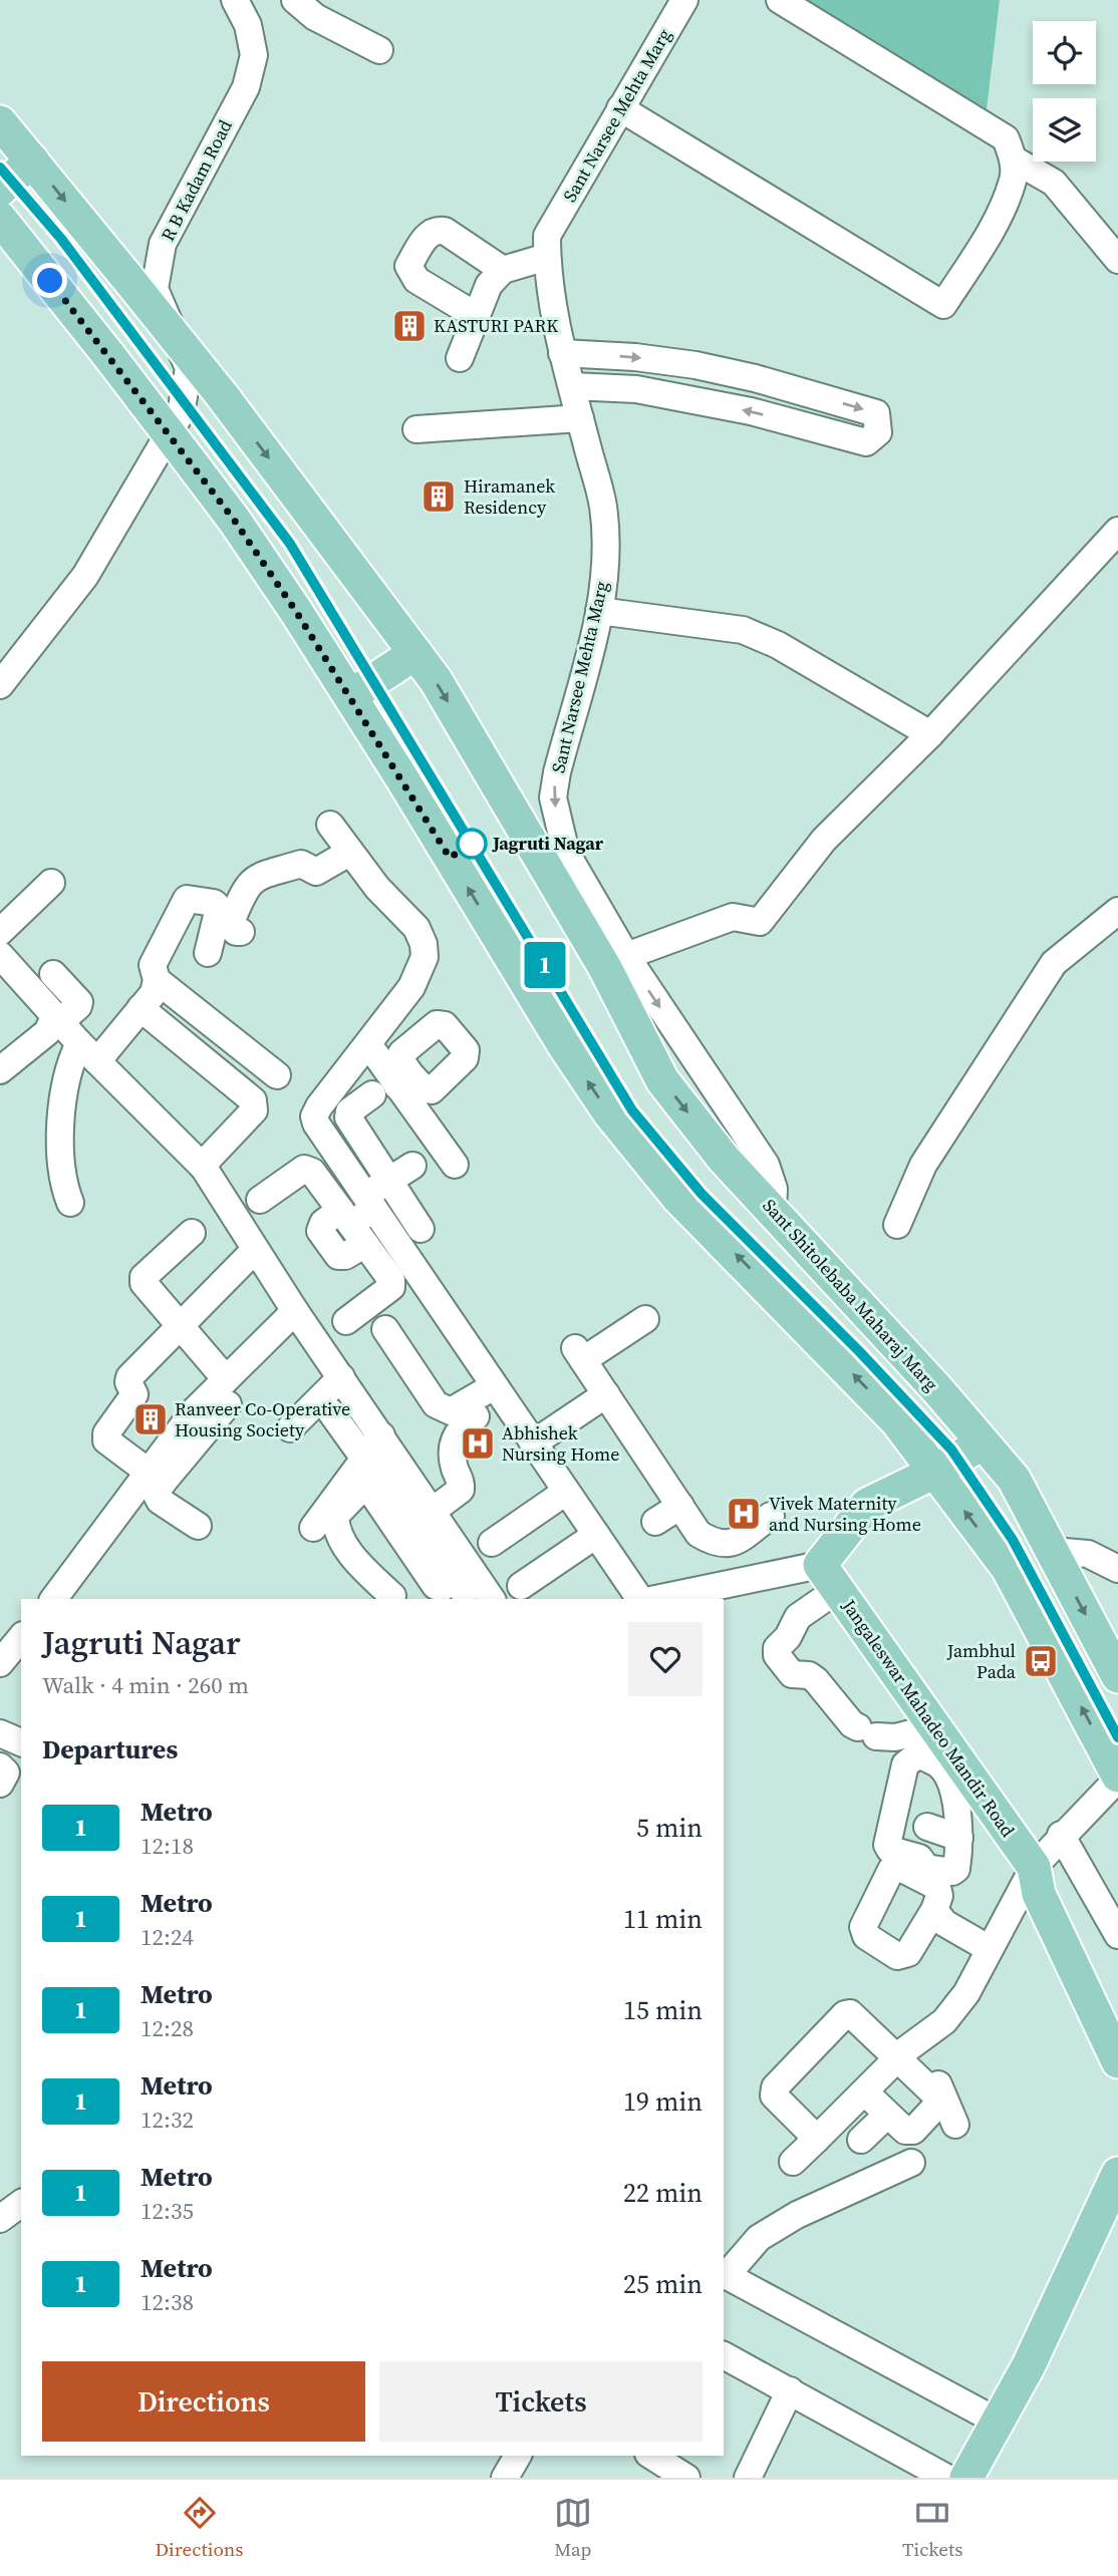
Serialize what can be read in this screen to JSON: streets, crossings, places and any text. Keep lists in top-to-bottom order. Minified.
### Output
{"streets":{"main road":["Sant Shitolebaba Maharaj Marg","Jangaleswar Mahadeo Mandir Road"],"street":["Sant Narsee Mehta Marg","R B Kadam Road"]},"crossings":[["Sant Narsee Mehta Marg","Sant Shitolebaba Maharaj Marg"]],"one_way":["Sant Narsee Mehta Marg"],"places":{"building":["KASTURI PARK","Hiramanek Residency","Ranveer Co-Operative Housing Society"],"other":["Jagruti Nagar"],"hospital":["Abhishek Nursing Home","Vivek Maternity and Nursing Home"],"bus stop":["Jambhul Pada"]},"lines":["metro line 1"],"page":{"on_map":"1","heading":[["Jagruti Nagar","Walk · 4 min · 260 m"],"Departures"],"list":[{"mark":"1","name":"Metro","note":"12:18","value":"5 min"},{"mark":"1","name":"Metro","note":"12:24","value":"11 min"},{"mark":"1","name":"Metro","note":"12:28","value":"15 min"},{"mark":"1","name":"Metro","note":"12:32","value":"19 min"},{"mark":"1","name":"Metro","note":"12:35","value":"22 min"},{"mark":"1","name":"Metro","note":"12:38","value":"25 min"}],"buttons":["Directions","Tickets"],"tabs":["Directions","Map","Tickets"]}}
